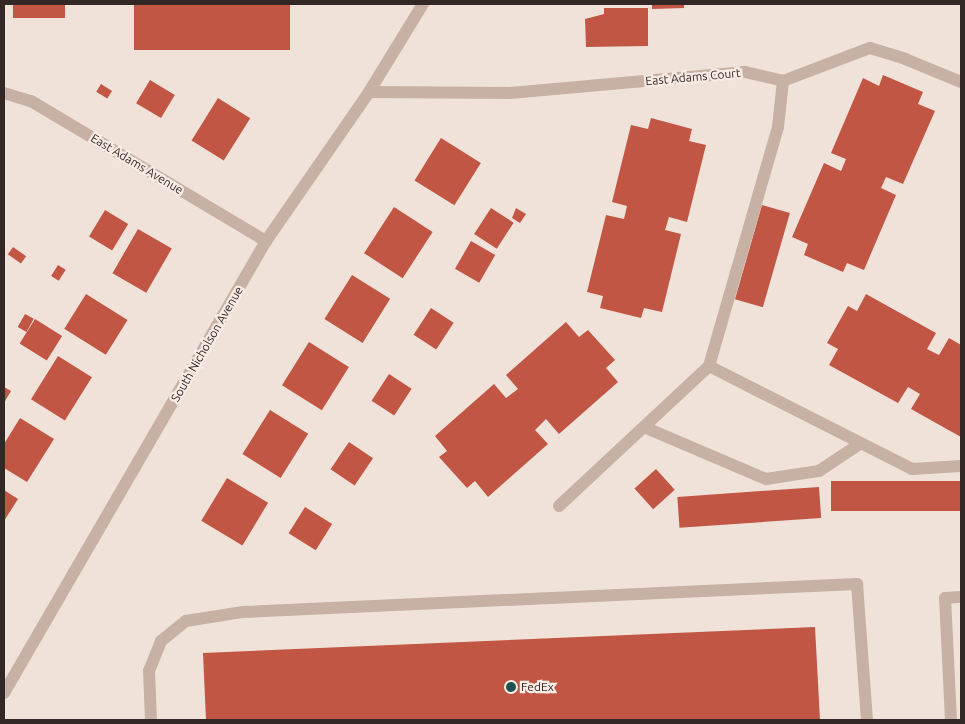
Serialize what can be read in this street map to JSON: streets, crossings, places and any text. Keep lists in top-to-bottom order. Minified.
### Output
{"streets":{"street":["East Adams Court","East Adams Avenue","South Nicholson Avenue"]},"crossings":[["East Adams Court","South Nicholson Avenue"],["East Adams Avenue","South Nicholson Avenue"]],"places":["FedEx"]}
